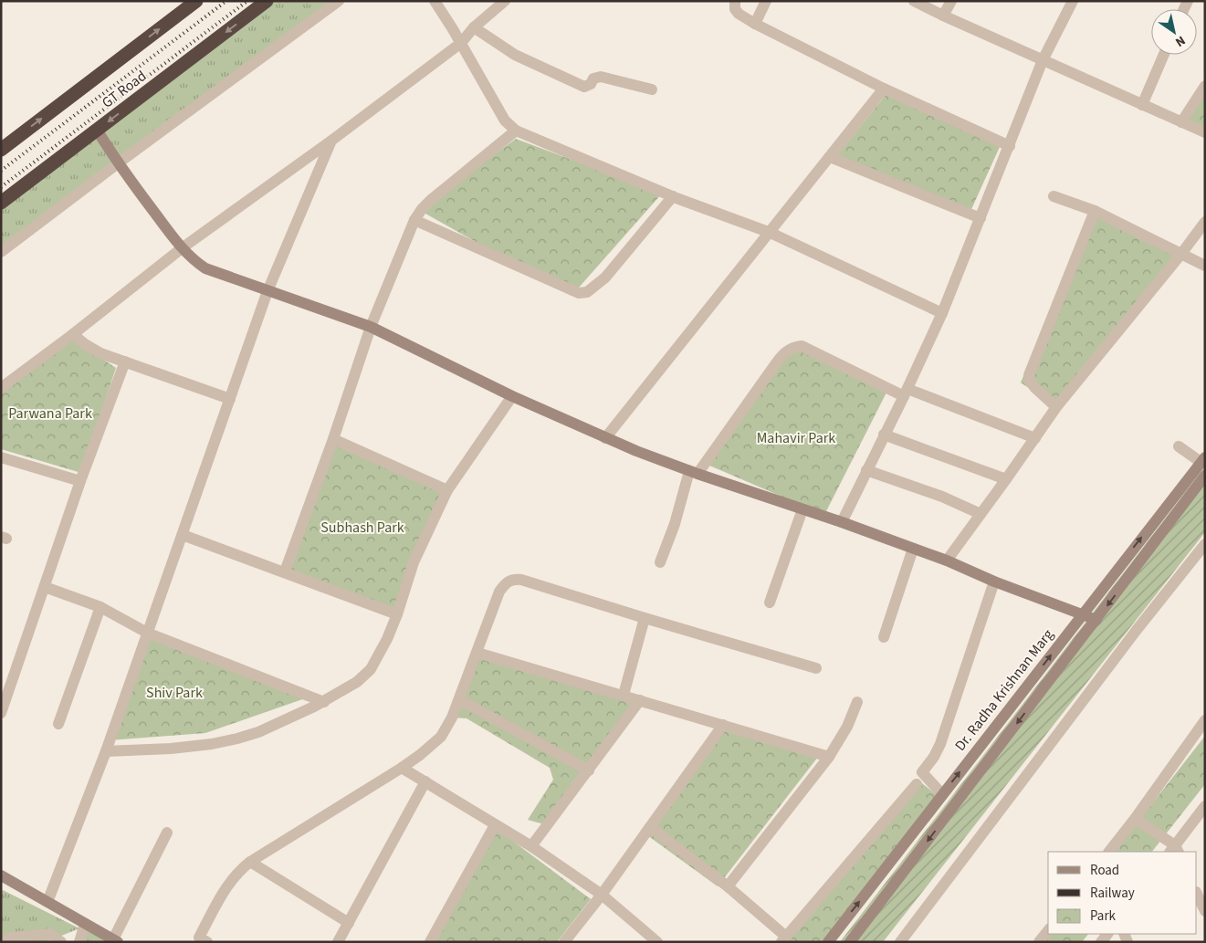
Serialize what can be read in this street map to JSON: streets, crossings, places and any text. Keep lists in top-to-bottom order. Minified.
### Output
{"streets":{"highway":["GT Road"],"street":["Dr. Radha Krishnan Marg"]},"parks":["Parwana Park","Mahavir Park","Subhash Park","Shiv Park"],"legend":["Road","Railway","Park"],"north":"bottom right"}
